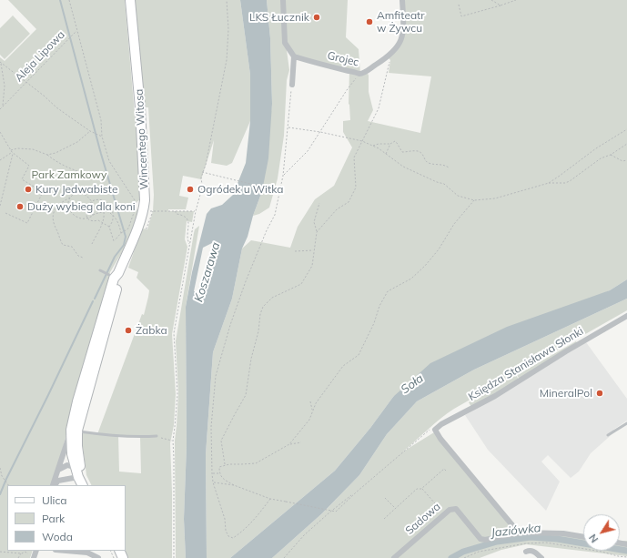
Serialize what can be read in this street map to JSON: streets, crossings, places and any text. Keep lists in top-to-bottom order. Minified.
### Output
{"streets":{"main road":["Wincentego Witosa"],"street":["Grojec","Księdza Stanisława Słonki","Sadowa"],"path":["Aleja Lipowa"]},"water":["Koszarawa","Soła","Jaziówka"],"parks":["Park Zamkowy"],"places":["LKS Łucznik","Amfiteatr w Żywcu","Kury Jedwabiste","Ogródek u Witka","Duży wybieg dla koni","Żabka","MineralPol"],"legend":["Ulica","Park","Woda"],"north":"bottom left"}
